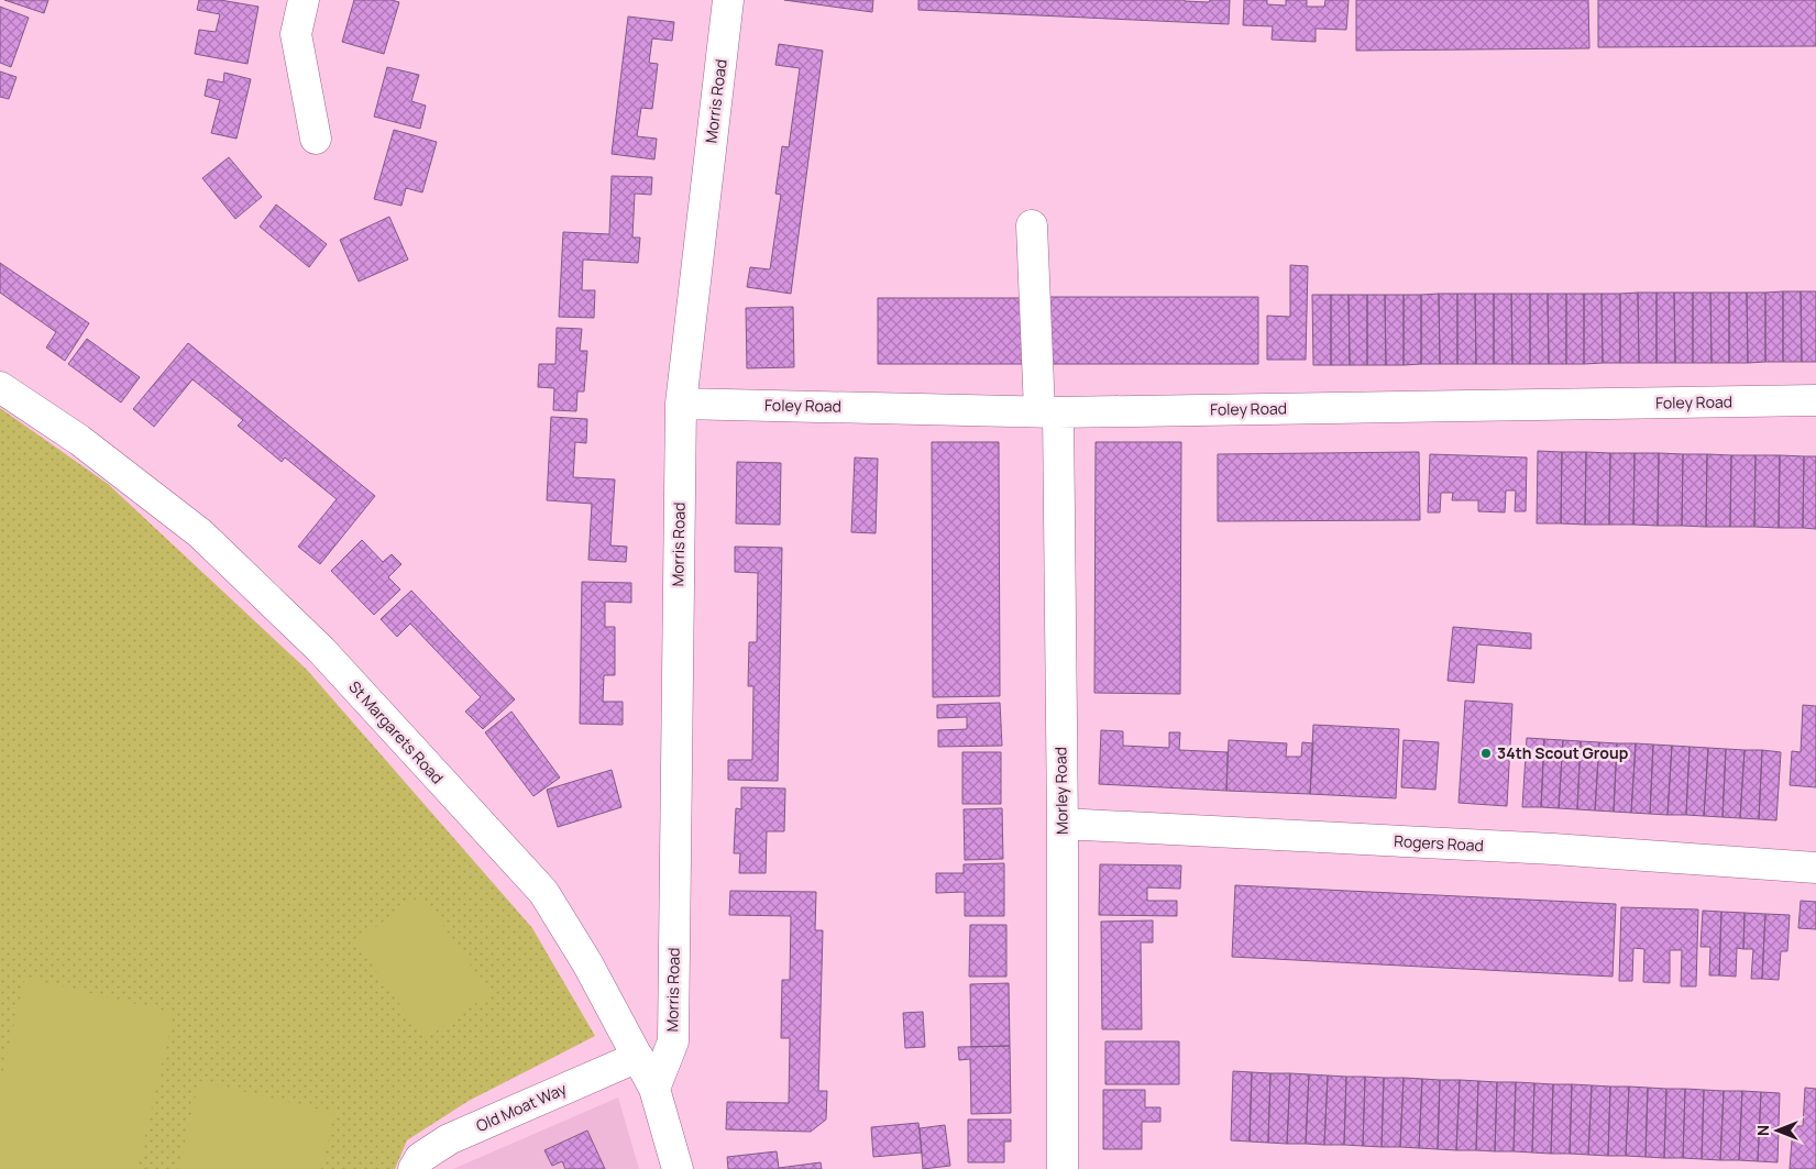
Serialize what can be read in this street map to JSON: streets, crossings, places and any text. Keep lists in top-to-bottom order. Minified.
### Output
{"streets":{"street":["Morris Road","Foley Road","St Margarets Road","Morley Road","Rogers Road","Old Moat Way"]},"crossings":[["Morris Road","Foley Road"],["Morris Road","St Margarets Road"],["Foley Road","Morley Road"],["St Margarets Road","Old Moat Way"],["Morley Road","Rogers Road"]],"places":["34th Scout Group"],"north":"left"}
